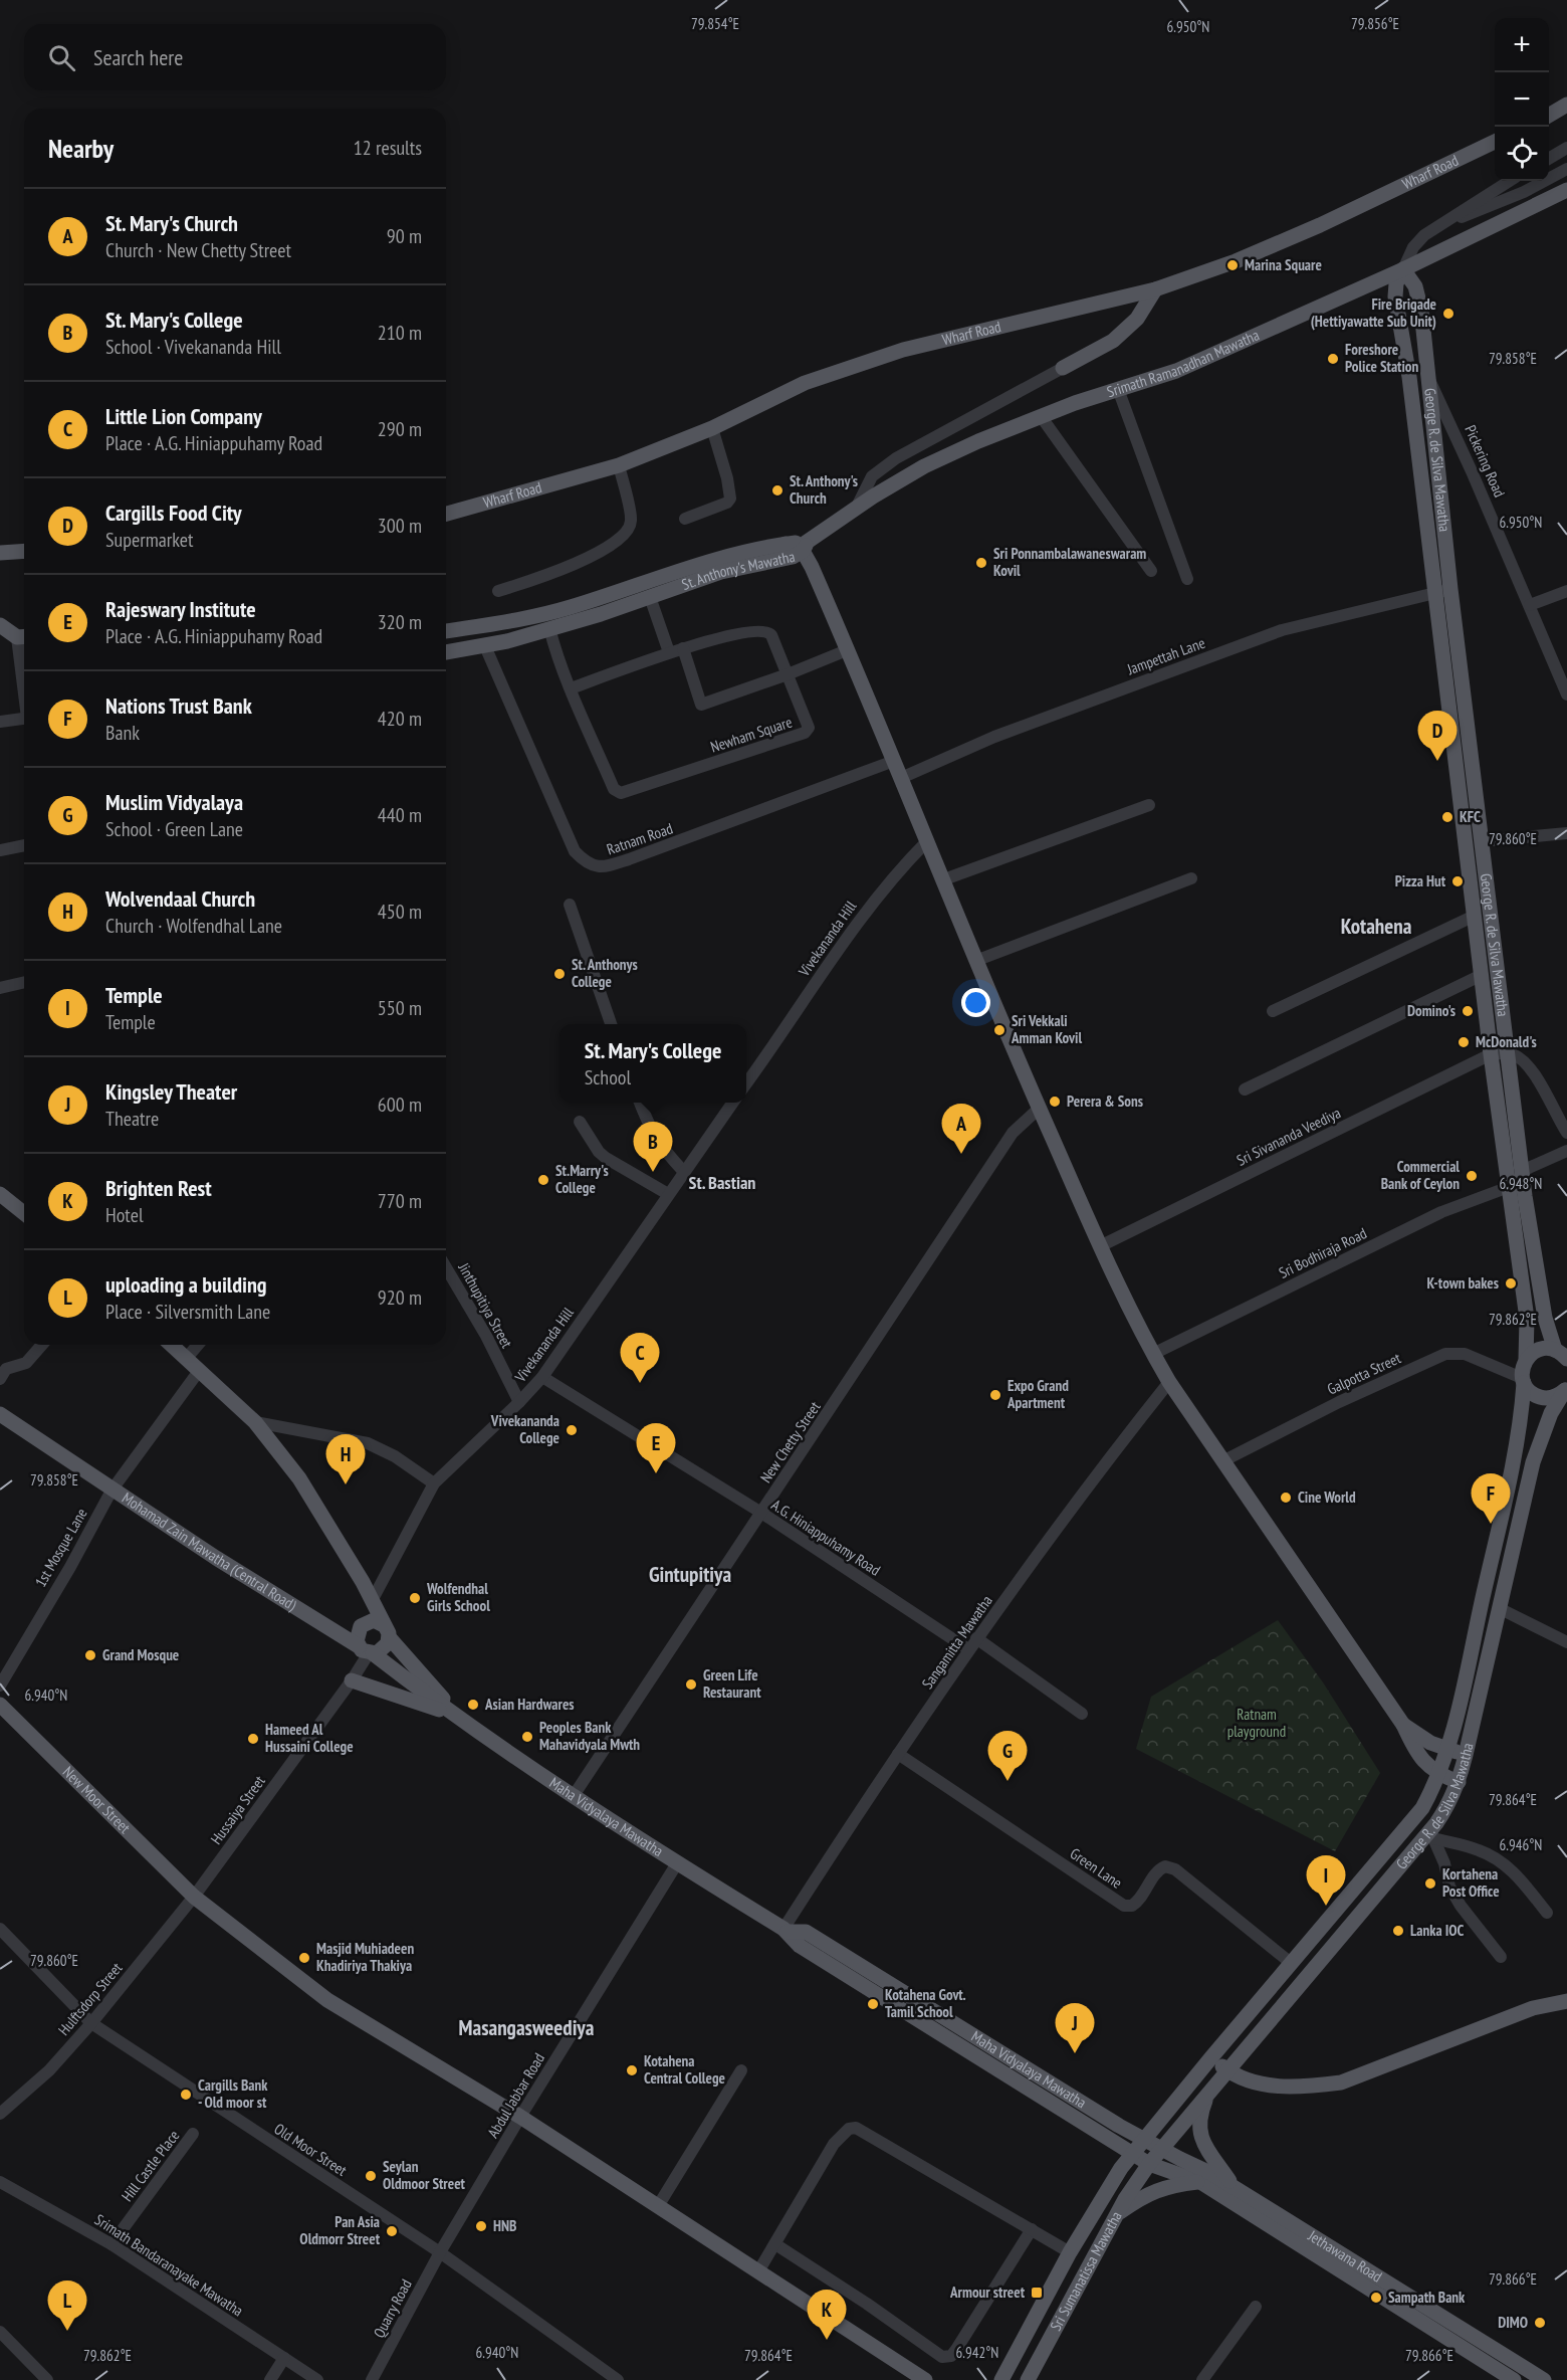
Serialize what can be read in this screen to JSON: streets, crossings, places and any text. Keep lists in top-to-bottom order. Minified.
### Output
{"streets":{"main road":["Wharf Road","Srimath Ramanadhan Mawatha","George R. de Silva Mawatha","St. Anthony's Mawatha","Mohamad Zain Mawatha (Central Road)","New Moor Street","Maha Vidyalaya Mawatha","Jethawana Road","Sri Sumanatissa Mawatha"],"street":["Pickering Road","Jampettah Lane","Newham Square","Ratnam Road","Vivekananda Hill","Sri Sivananda Veediya","Sri Bodhiraja Road","Jinthupitiya Street","Galpotta Street","New Chetty Street","A.G. Hiniappuhamy Road","1st Mosque Lane","Sangamitta Mawatha","Hussaiya Street","Green Lane","Hulftsdorp Street","Abdul Jabbar Road","Old Moor Street","Hill Castle Place","Srimath Bandaranayake Mawatha","Quarry Road"]},"crossings":[["Srimath Ramanadhan Mawatha","George R. de Silva Mawatha"],["Srimath Ramanadhan Mawatha","St. Anthony's Mawatha"],["George R. de Silva Mawatha","Pickering Road"],["George R. de Silva Mawatha","Jampettah Lane"],["George R. de Silva Mawatha","Sri Sivananda Veediya"],["George R. de Silva Mawatha","Sri Bodhiraja Road"],["George R. de Silva Mawatha","Galpotta Street"],["George R. de Silva Mawatha","Maha Vidyalaya Mawatha"],["George R. de Silva Mawatha","Green Lane"],["George R. de Silva Mawatha","Jethawana Road"],["George R. de Silva Mawatha","Sri Sumanatissa Mawatha"],["St. Anthony's Mawatha","Newham Square"],["St. Anthony's Mawatha","Ratnam Road"],["Vivekananda Hill","Jinthupitiya Street"],["Vivekananda Hill","A.G. Hiniappuhamy Road"],["Vivekananda Hill","Maha Vidyalaya Mawatha"],["New Chetty Street","A.G. Hiniappuhamy Road"],["New Chetty Street","Maha Vidyalaya Mawatha"],["A.G. Hiniappuhamy Road","Sangamitta Mawatha"],["1st Mosque Lane","Mohamad Zain Mawatha (Central Road)"],["1st Mosque Lane","Maha Vidyalaya Mawatha"],["Mohamad Zain Mawatha (Central Road)","Hussaiya Street"],["Mohamad Zain Mawatha (Central Road)","Maha Vidyalaya Mawatha"],["Sangamitta Mawatha","Maha Vidyalaya Mawatha"],["Sangamitta Mawatha","Green Lane"],["New Moor Street","Hussaiya Street"],["New Moor Street","Hulftsdorp Street"],["New Moor Street","Abdul Jabbar Road"],["Hussaiya Street","Maha Vidyalaya Mawatha"],["Hussaiya Street","Hulftsdorp Street"],["Maha Vidyalaya Mawatha","Abdul Jabbar Road"],["Maha Vidyalaya Mawatha","Jethawana Road"],["Hulftsdorp Street","Old Moor Street"],["Abdul Jabbar Road","Old Moor Street"],["Abdul Jabbar Road","Quarry Road"],["Old Moor Street","Quarry Road"],["Hill Castle Place","Srimath Bandaranayake Mawatha"],["Jethawana Road","Sri Sumanatissa Mawatha"]],"districts":["Kotahena","St. Bastian","Gintupitiya","Masangasweediya"],"parks":["Ratnam playground"],"places":{"other":["Marina Square","Fire Brigade (Hettiyawatte Sub Unit)","Foreshore Police Station","St. Anthony's Church","Sri Ponnambalawaneswaram Kovil","KFC","Pizza Hut","St. Anthonys College","Domino's","Sri Vekkali Amman Kovil","McDonald's","Perera & Sons","Commercial Bank of Ceylon","St.Marry's College","K-town bakes","Expo Grand Apartment","Vivekananda College","Cine World","Wolfendhal Girls School","Grand Mosque","Green Life Restaurant","Asian Hardwares","Peoples Bank Mahavidyala Mwth","Hameed Al Hussaini College","Kortahena Post Office","Lanka IOC","Masjid Muhiadeen Khadiriya Thakiya","Kotahena Govt. Tamil School","Kotahena Central College","Cargills Bank - Old moor st","Seylan Oldmoor Street","HNB","Pan Asia Oldmorr Street","Sampath Bank","DIMO"],"transit":["Armour street"]},"page":{"map_buttons":["+","−"],"search":"Search here","heading":["Nearby","12 results"],"list":[{"mark":"A","name":"St. Mary's Church","note":"Church · New Chetty Street","value":"90 m"},{"mark":"B","name":"St. Mary's College","note":"School · Vivekananda Hill","value":"210 m"},{"mark":"C","name":"Little Lion Company","note":"Place · A.G. Hiniappuhamy Road","value":"290 m"},{"mark":"D","name":"Cargills Food City","note":"Supermarket","value":"300 m"},{"mark":"E","name":"Rajeswary Institute","note":"Place · A.G. Hiniappuhamy Road","value":"320 m"},{"mark":"F","name":"Nations Trust Bank","note":"Bank","value":"420 m"},{"mark":"G","name":"Muslim Vidyalaya","note":"School · Green Lane","value":"440 m"},{"mark":"H","name":"Wolvendaal Church","note":"Church · Wolfendhal Lane","value":"450 m"},{"mark":"I","name":"Temple","note":"Temple","value":"550 m"},{"mark":"J","name":"Kingsley Theater","note":"Theatre","value":"600 m"},{"mark":"K","name":"Brighten Rest","note":"Hotel","value":"770 m"},{"mark":"L","name":"uploading a building","note":"Place · Silversmith Lane","value":"920 m"}],"pins":["D","A","B","C","E","H","F","G","I","J","L","K"],"popup":["St. Mary's College","School"]},"coordinates":["79.854°E","79.856°E","6.950°N","79.858°E","79.860°E","6.948°N","79.862°E","6.940°N","79.864°E","6.946°N","79.866°E","6.942°N"]}
